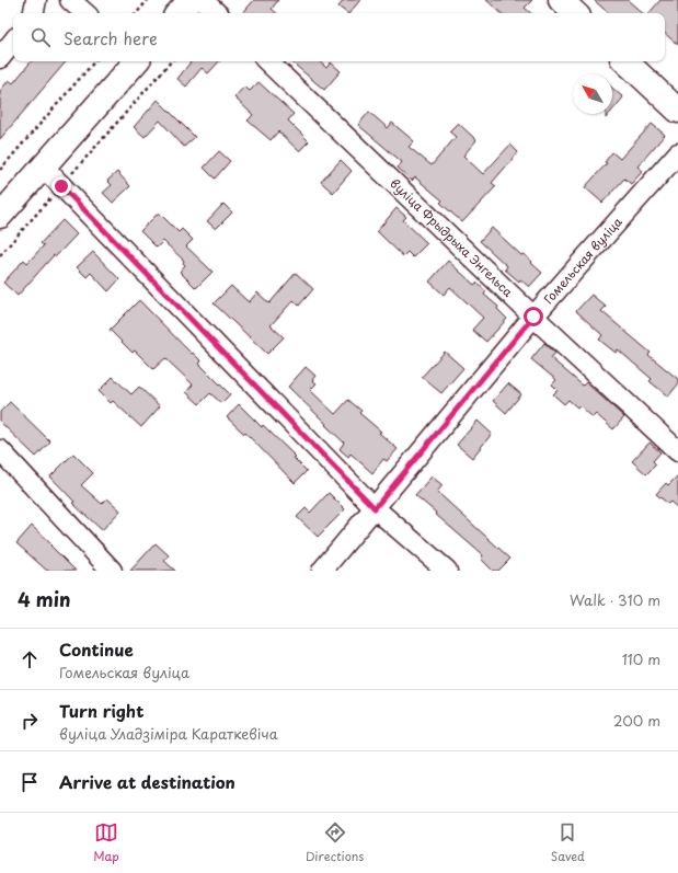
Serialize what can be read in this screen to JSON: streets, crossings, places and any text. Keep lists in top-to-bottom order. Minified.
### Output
{"streets":{"street":["вуліца Фрыдрыха Энгельса","Гомельская вуліца"]},"crossings":[["вуліца Фрыдрыха Энгельса","Гомельская вуліца"]],"north":"top left","page":{"search":"Search here","heading":["4 min","Walk · 310 m"],"list":[["Continue","Гомельская вуліца","110 m"],["Turn right","вуліца Уладзіміра Караткевіча","200 m"],"Arrive at destination"],"nav":["Map","Directions","Saved"]}}
